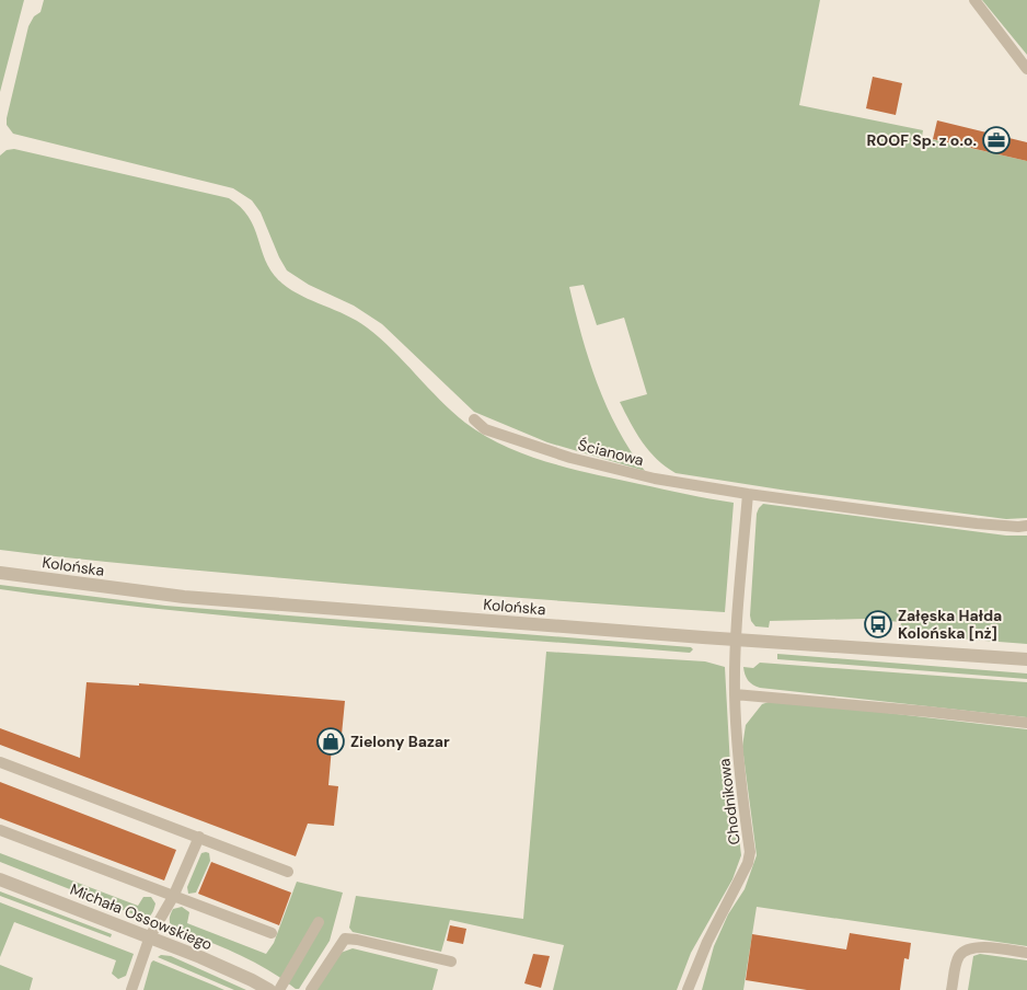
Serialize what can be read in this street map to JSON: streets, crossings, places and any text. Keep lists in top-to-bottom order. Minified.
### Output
{"streets":{"street":["Kolońska","Michała Ossowskiego"],"lane":["Ścianowa","Chodnikowa"]},"crossings":[["Kolońska","Chodnikowa"]],"places":{"office":["ROOF Sp. z o.o."],"bus stop":["Załęska Hałda Kolońska [nż]"],"shop":["Zielony Bazar"]}}
